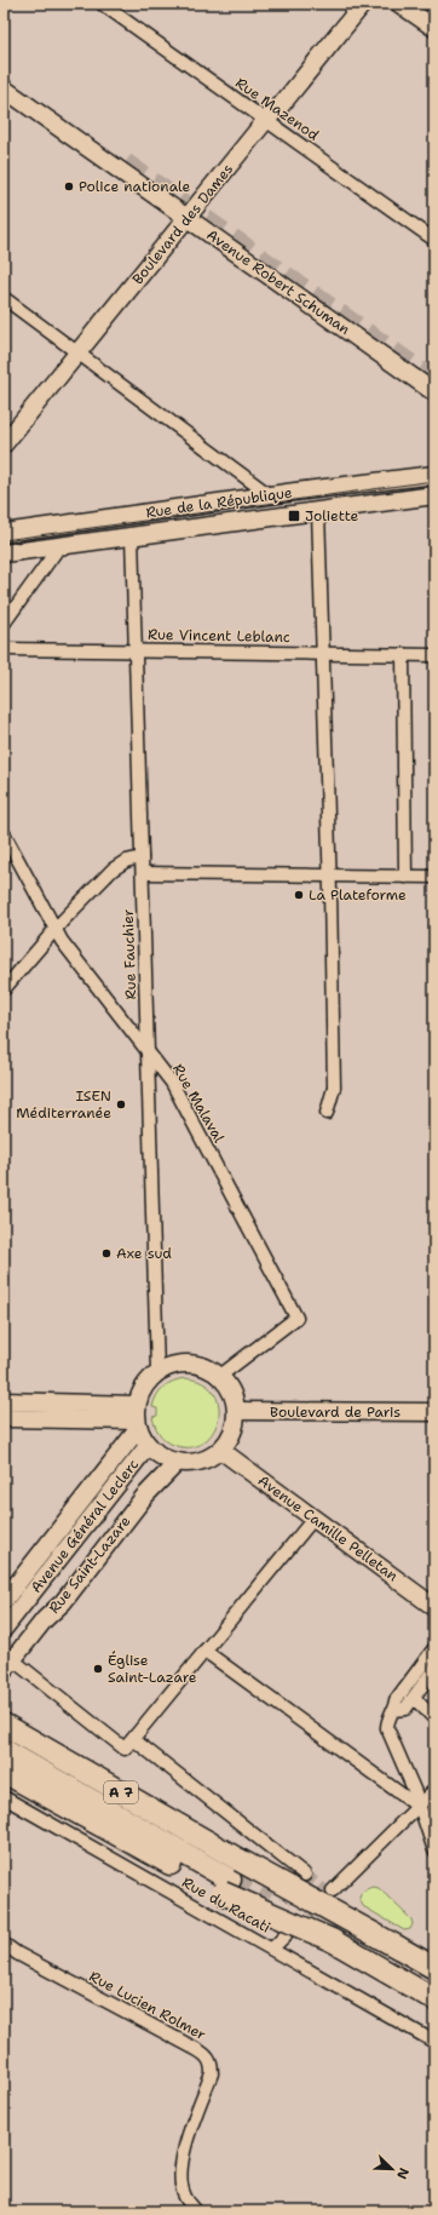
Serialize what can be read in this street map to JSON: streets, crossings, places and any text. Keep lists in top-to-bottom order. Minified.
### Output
{"streets":{"highway":["A 7"],"street":["Rue Mazenod","Boulevard des Dames","Avenue Robert Schuman","Rue de la République","Rue Vincent Leblanc","Rue Fauchier","Rue Malaval","Boulevard de Paris","Avenue Général Leclerc","Avenue Camille Pelletan","Rue Saint-Lazare","Rue du Racati","Rue Lucien Rolmer"]},"crossings":[["Rue Mazenod","Boulevard des Dames"],["Boulevard des Dames","Avenue Robert Schuman"],["Rue de la République","Rue Fauchier"],["Rue Vincent Leblanc","Rue Fauchier"],["Rue Fauchier","Rue Malaval"],["Rue Fauchier","Boulevard de Paris"],["Rue Fauchier","Avenue Général Leclerc"],["Rue Fauchier","Avenue Camille Pelletan"],["Rue Fauchier","Rue Saint-Lazare"],["Rue Malaval","Boulevard de Paris"],["Rue Malaval","Avenue Général Leclerc"],["Rue Malaval","Avenue Camille Pelletan"],["Rue Malaval","Rue Saint-Lazare"],["Boulevard de Paris","Avenue Général Leclerc"],["Boulevard de Paris","Avenue Camille Pelletan"],["Boulevard de Paris","Rue Saint-Lazare"],["Avenue Général Leclerc","Avenue Camille Pelletan"],["Avenue Général Leclerc","Rue Saint-Lazare"],["Avenue Camille Pelletan","Rue Saint-Lazare"]],"places":{"other":["Police nationale","La Plateforme","ISEN Méditerranée","Axe sud","Église Saint-Lazare"],"transit":["Joliette"]},"north":"bottom right"}
